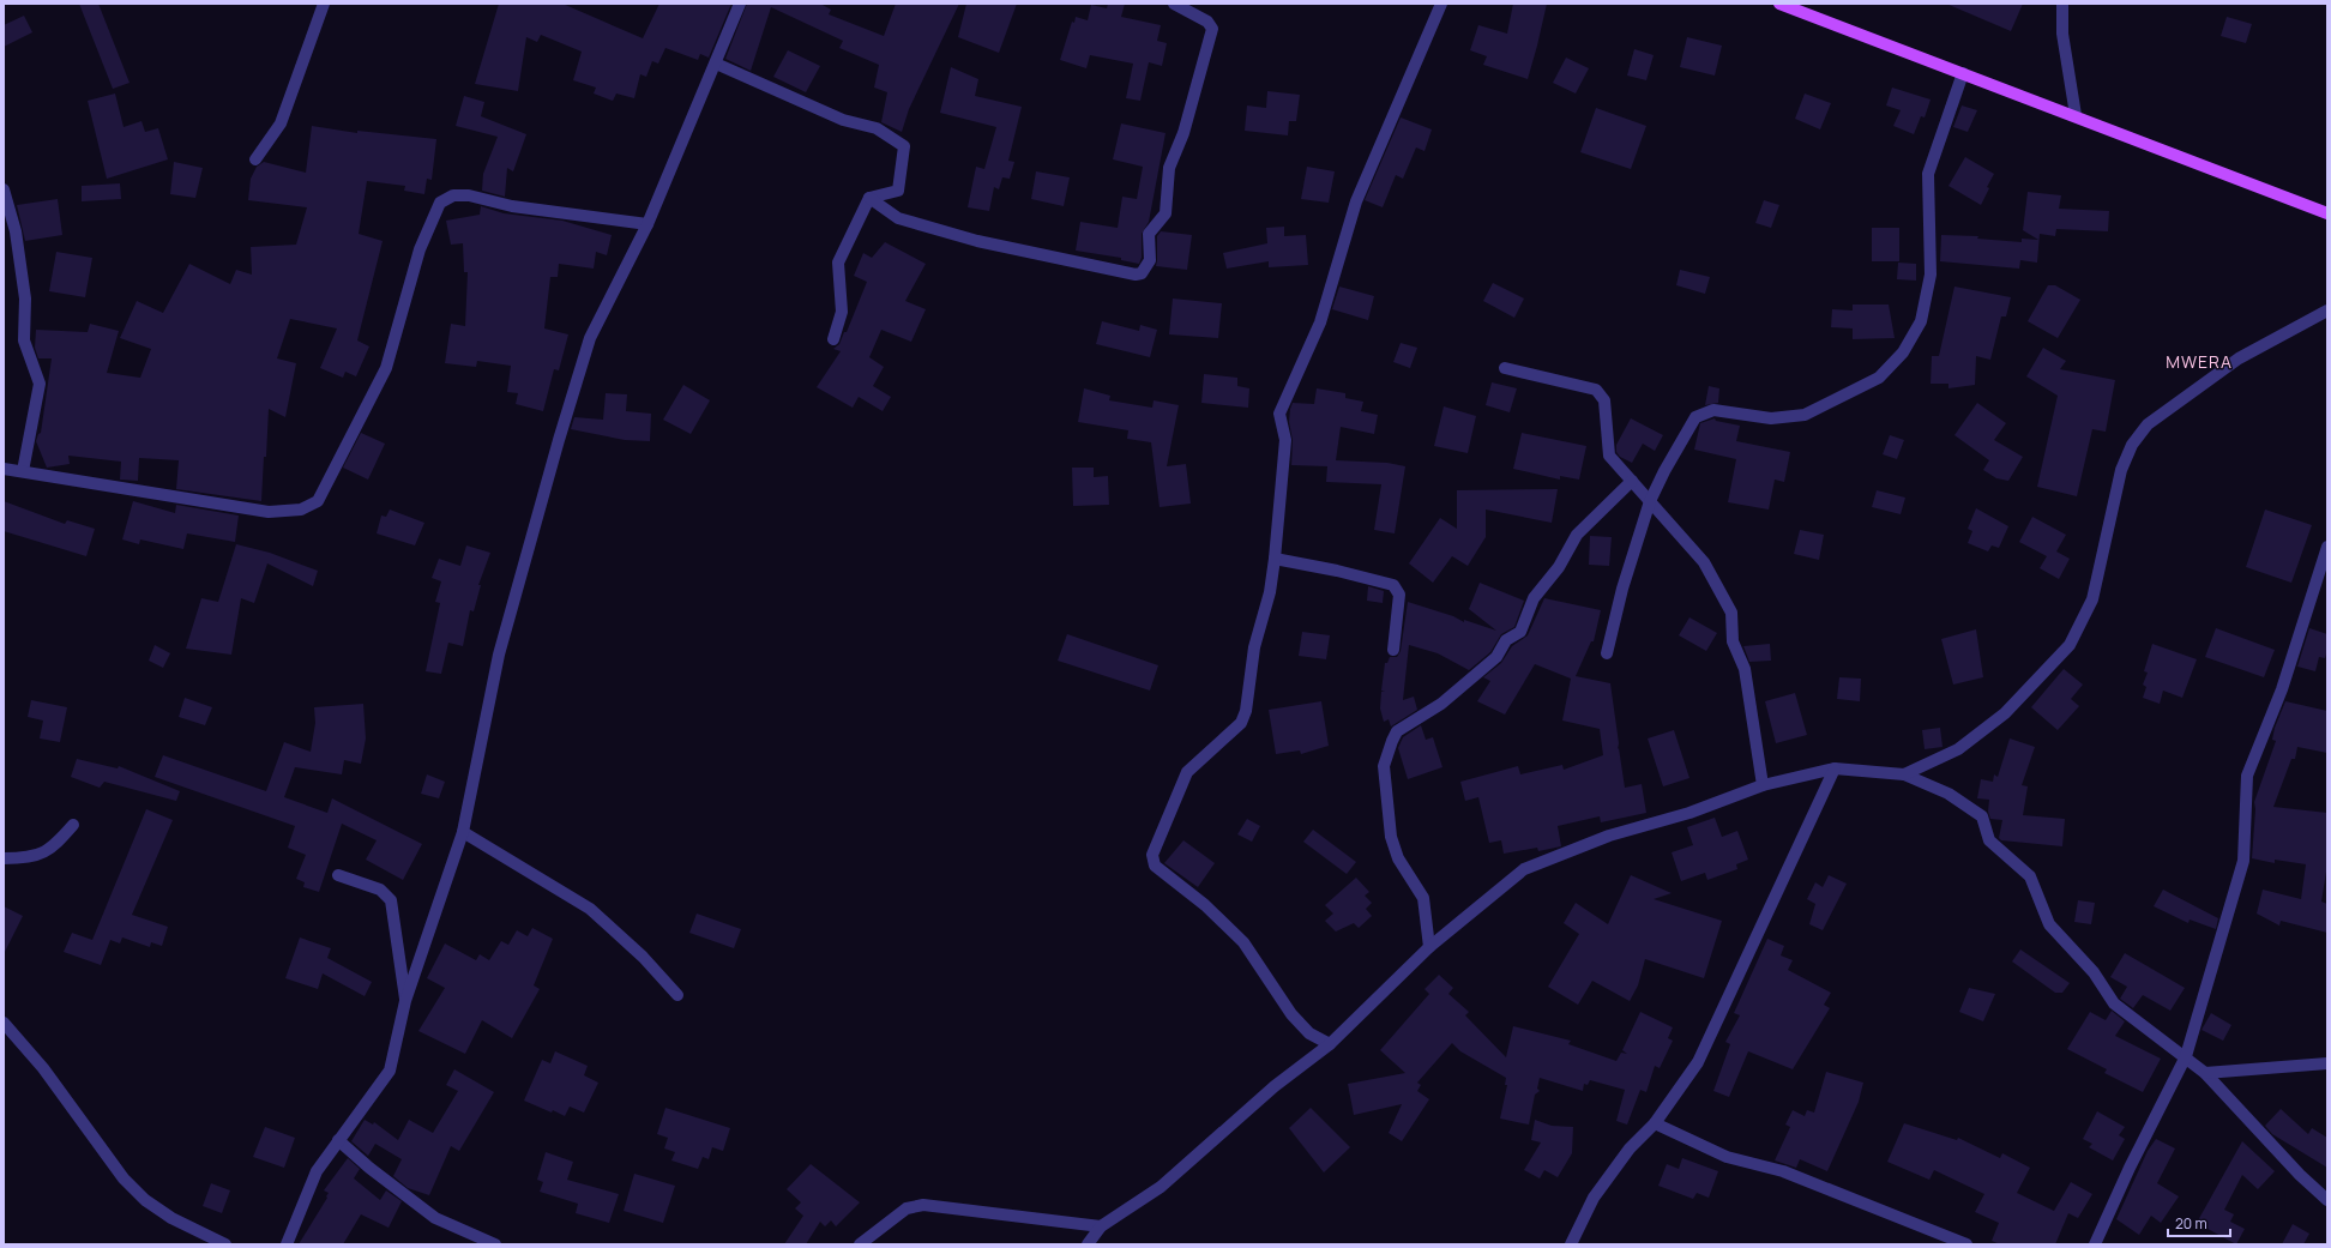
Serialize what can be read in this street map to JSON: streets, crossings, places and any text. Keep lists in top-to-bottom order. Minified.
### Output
{"districts":["MWERA"],"scale_bar":"20 m"}
